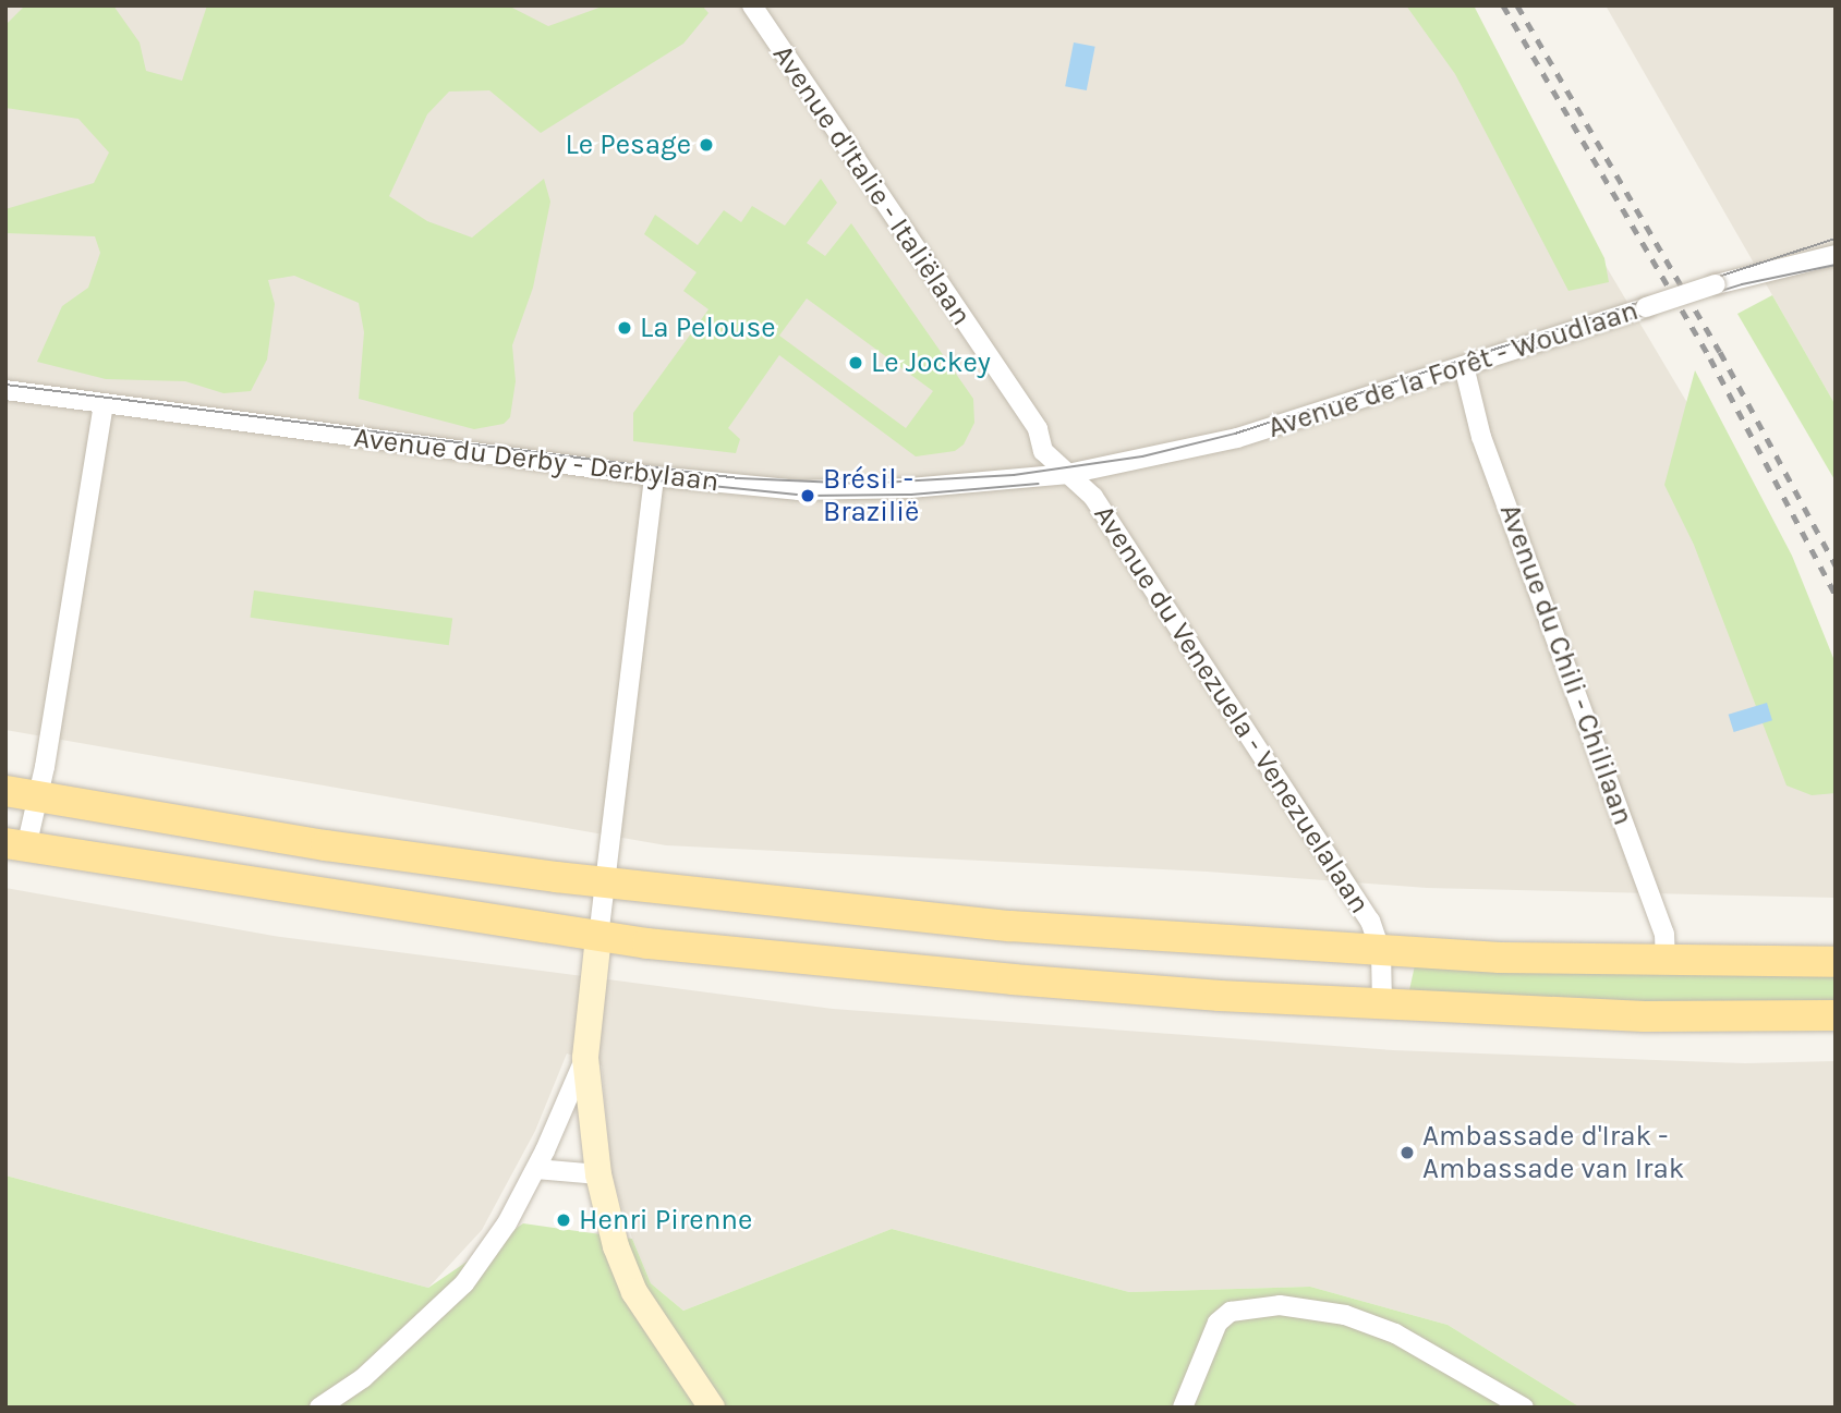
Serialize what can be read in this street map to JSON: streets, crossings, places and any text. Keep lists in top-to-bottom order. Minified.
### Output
{"streets":{"street":["Avenue d'Italie - Italiëlaan","Avenue de la Forêt - Woudlaan","Avenue du Derby - Derbylaan","Avenue du Chili - Chililaan","Avenue du Venezuela - Venezuelalaan"]},"crossings":[["Avenue d'Italie - Italiëlaan","Avenue de la Forêt - Woudlaan"],["Avenue d'Italie - Italiëlaan","Avenue du Derby - Derbylaan"],["Avenue d'Italie - Italiëlaan","Avenue du Venezuela - Venezuelalaan"],["Avenue de la Forêt - Woudlaan","Avenue du Derby - Derbylaan"],["Avenue de la Forêt - Woudlaan","Avenue du Chili - Chililaan"],["Avenue de la Forêt - Woudlaan","Avenue du Venezuela - Venezuelalaan"],["Avenue du Derby - Derbylaan","Avenue du Venezuela - Venezuelalaan"]],"places":["Le Pesage","La Pelouse","Le Jockey","Brésil - Brazilië","Ambassade d'Irak - Ambassade van Irak","Henri Pirenne"]}
